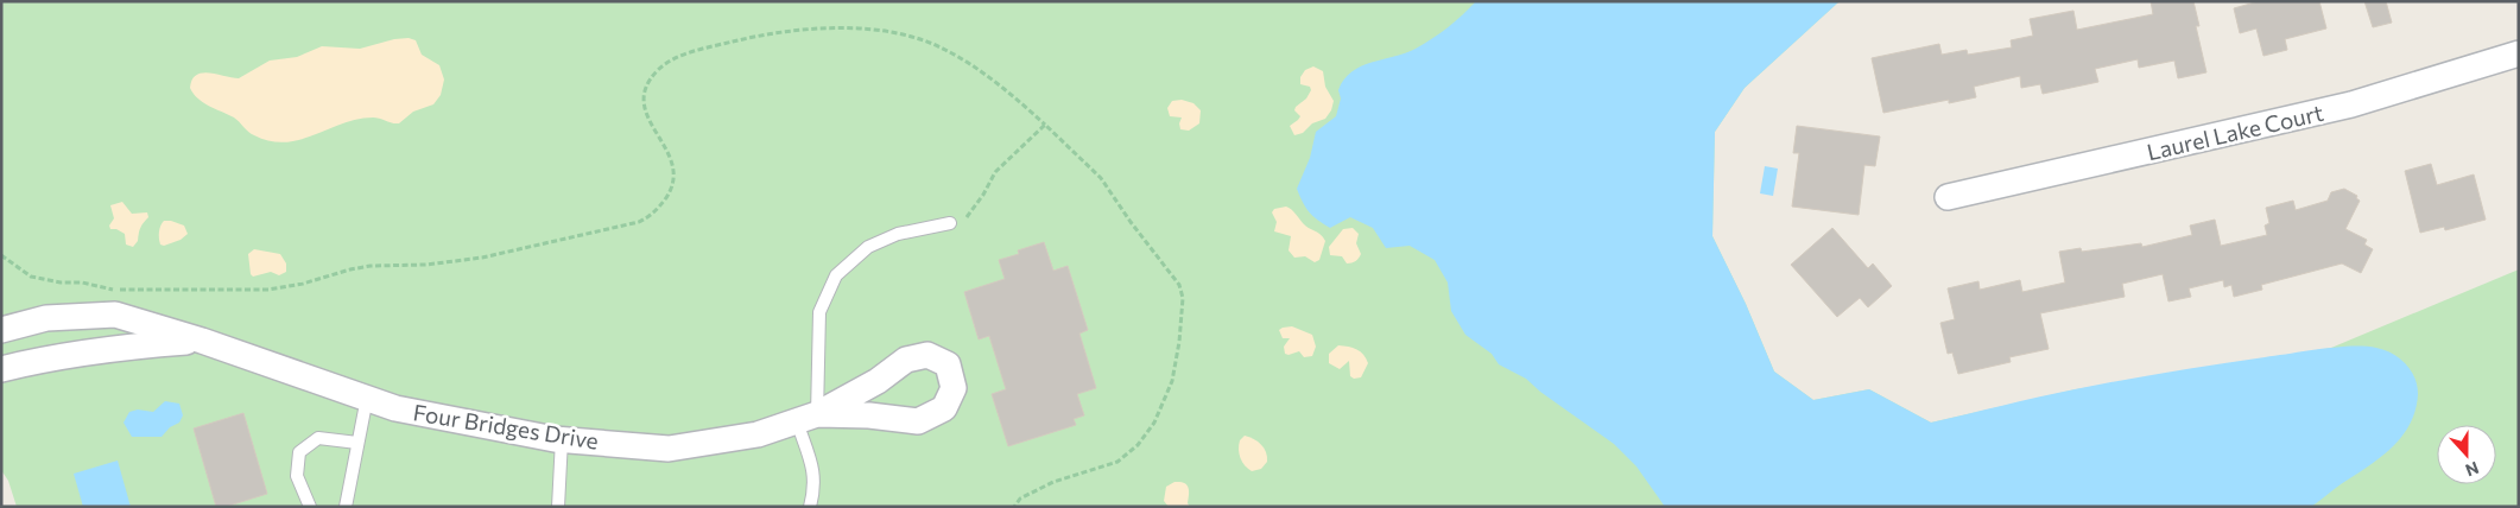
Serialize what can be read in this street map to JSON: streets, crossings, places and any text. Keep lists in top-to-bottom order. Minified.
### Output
{"streets":{"street":["Laurel Lake Court","Four Bridges Drive"]},"north":"bottom"}
